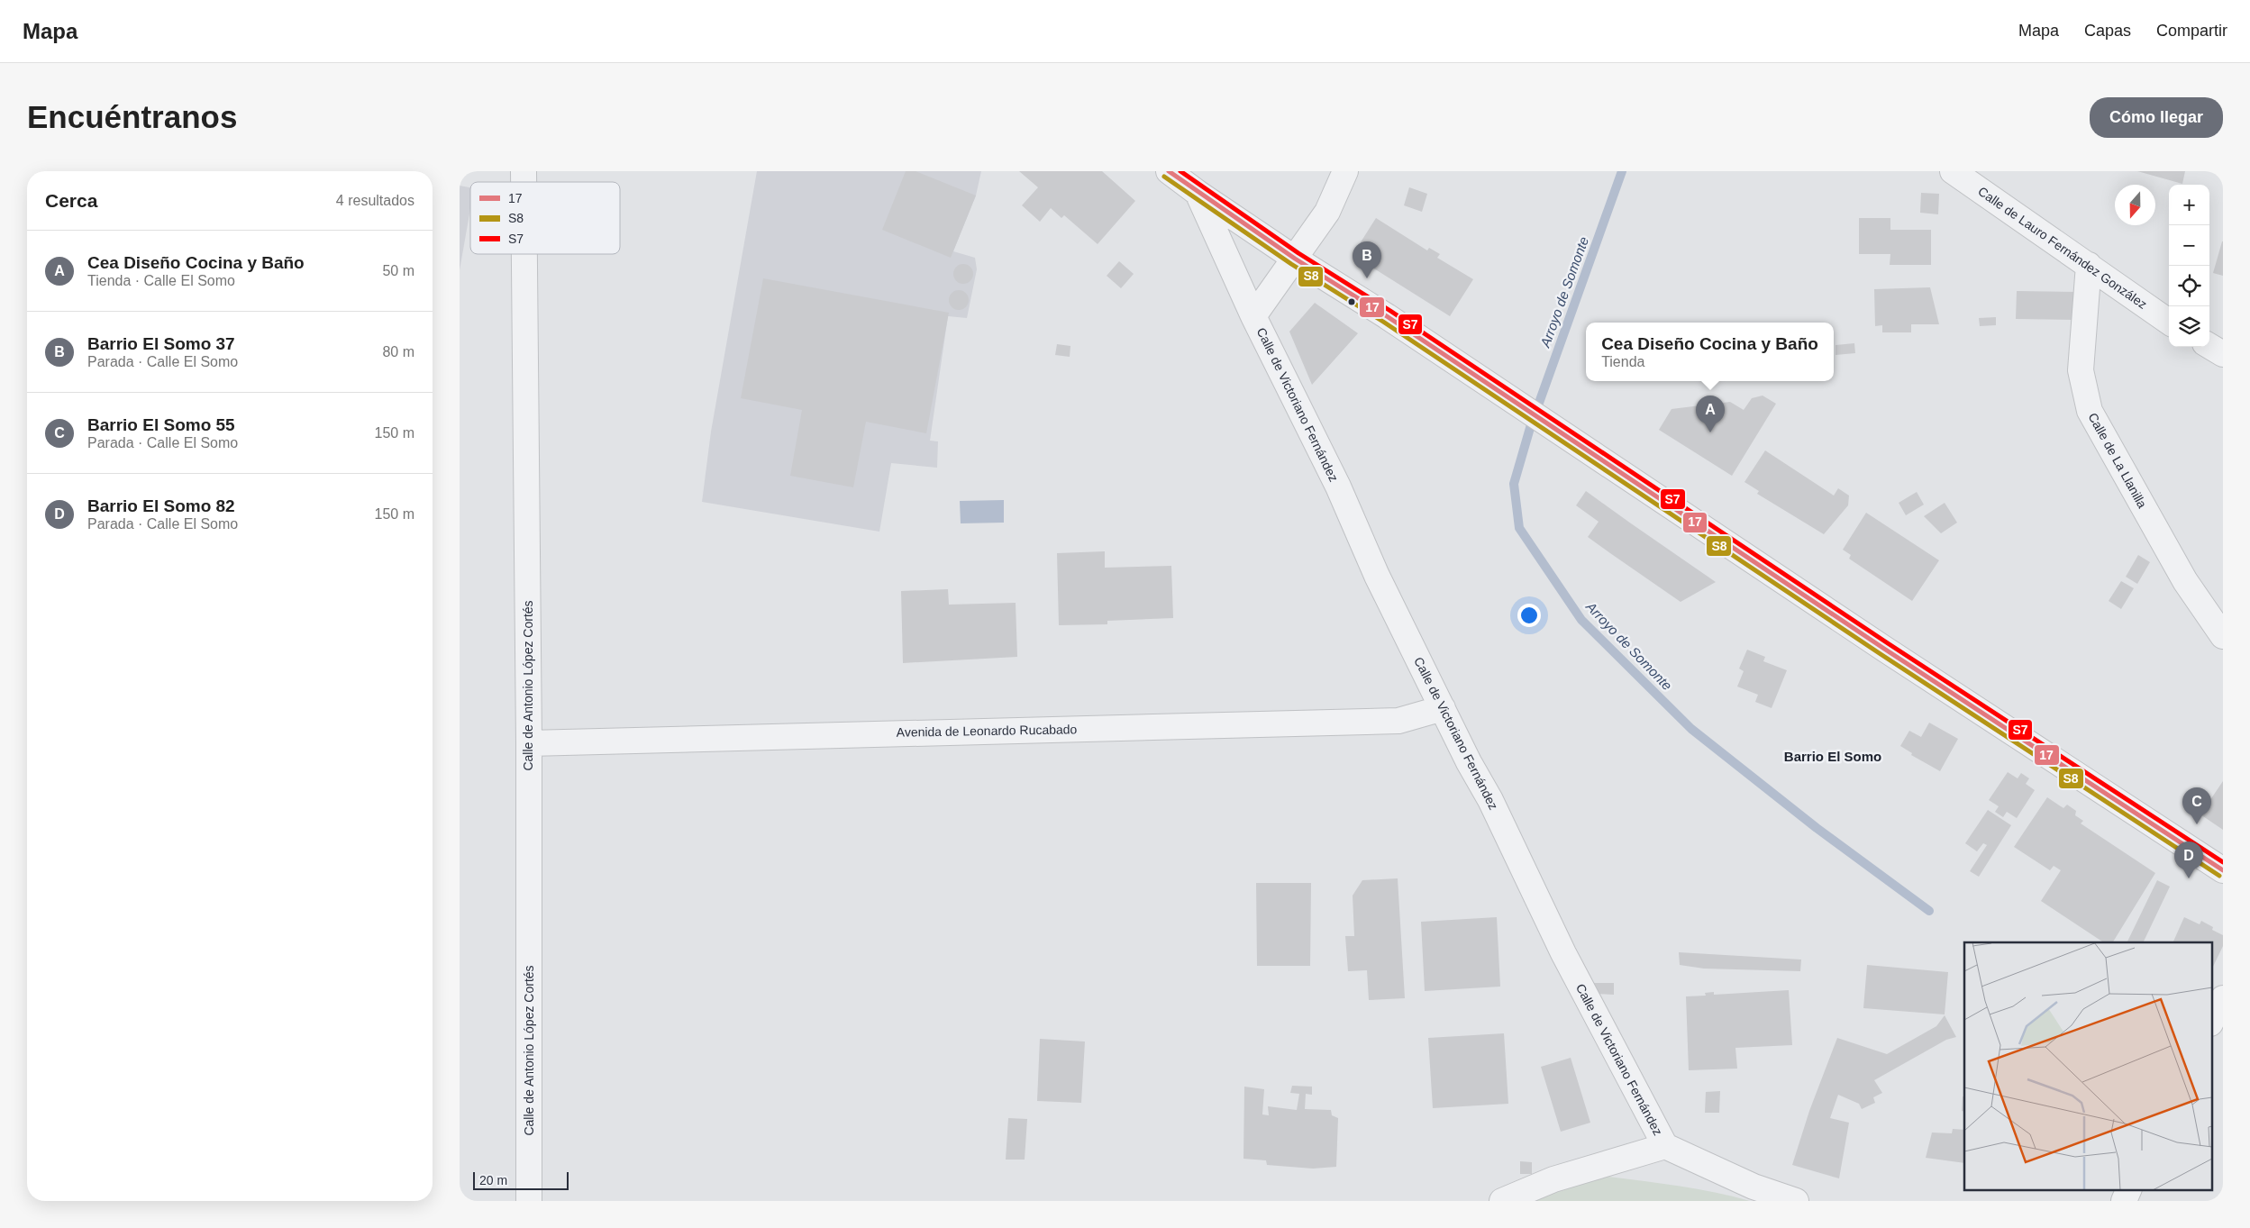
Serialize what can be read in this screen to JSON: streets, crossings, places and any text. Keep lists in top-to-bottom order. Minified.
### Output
{"streets":{"street":["Calle de Lauro Fernández González","Calle de Victoriano Fernández","Calle de La Llanilla","Calle de Antonio López Cortés","Avenida de Leonardo Rucabado"]},"crossings":[["Calle de Lauro Fernández González","Calle de La Llanilla"],["Calle de Victoriano Fernández","Avenida de Leonardo Rucabado"],["Calle de Antonio López Cortés","Avenida de Leonardo Rucabado"]],"districts":["Barrio El Somo"],"water":["Arroyo de Somonte"],"lines":["transit line 17","transit line S7","transit line S8"],"legend":["17","S8","S7"],"scale_bar":"20 m","north":"bottom","page":{"header":"Mapa","nav":["Mapa","Capas","Compartir"],"buttons":"Cómo llegar","title":"Encuéntranos","heading":["Cerca","4 resultados"],"map_buttons":["+","−"],"list":[{"mark":"A","name":"Cea Diseño Cocina y Baño","note":"Tienda · Calle El Somo","value":"50 m"},{"mark":"B","name":"Barrio El Somo 37","note":"Parada · Calle El Somo","value":"80 m"},{"mark":"C","name":"Barrio El Somo 55","note":"Parada · Calle El Somo","value":"150 m"},{"mark":"D","name":"Barrio El Somo 82","note":"Parada · Calle El Somo","value":"150 m"}],"pins":["B","A","C","D"],"popup":["Cea Diseño Cocina y Baño","Tienda"],"scale":"20 m"}}
